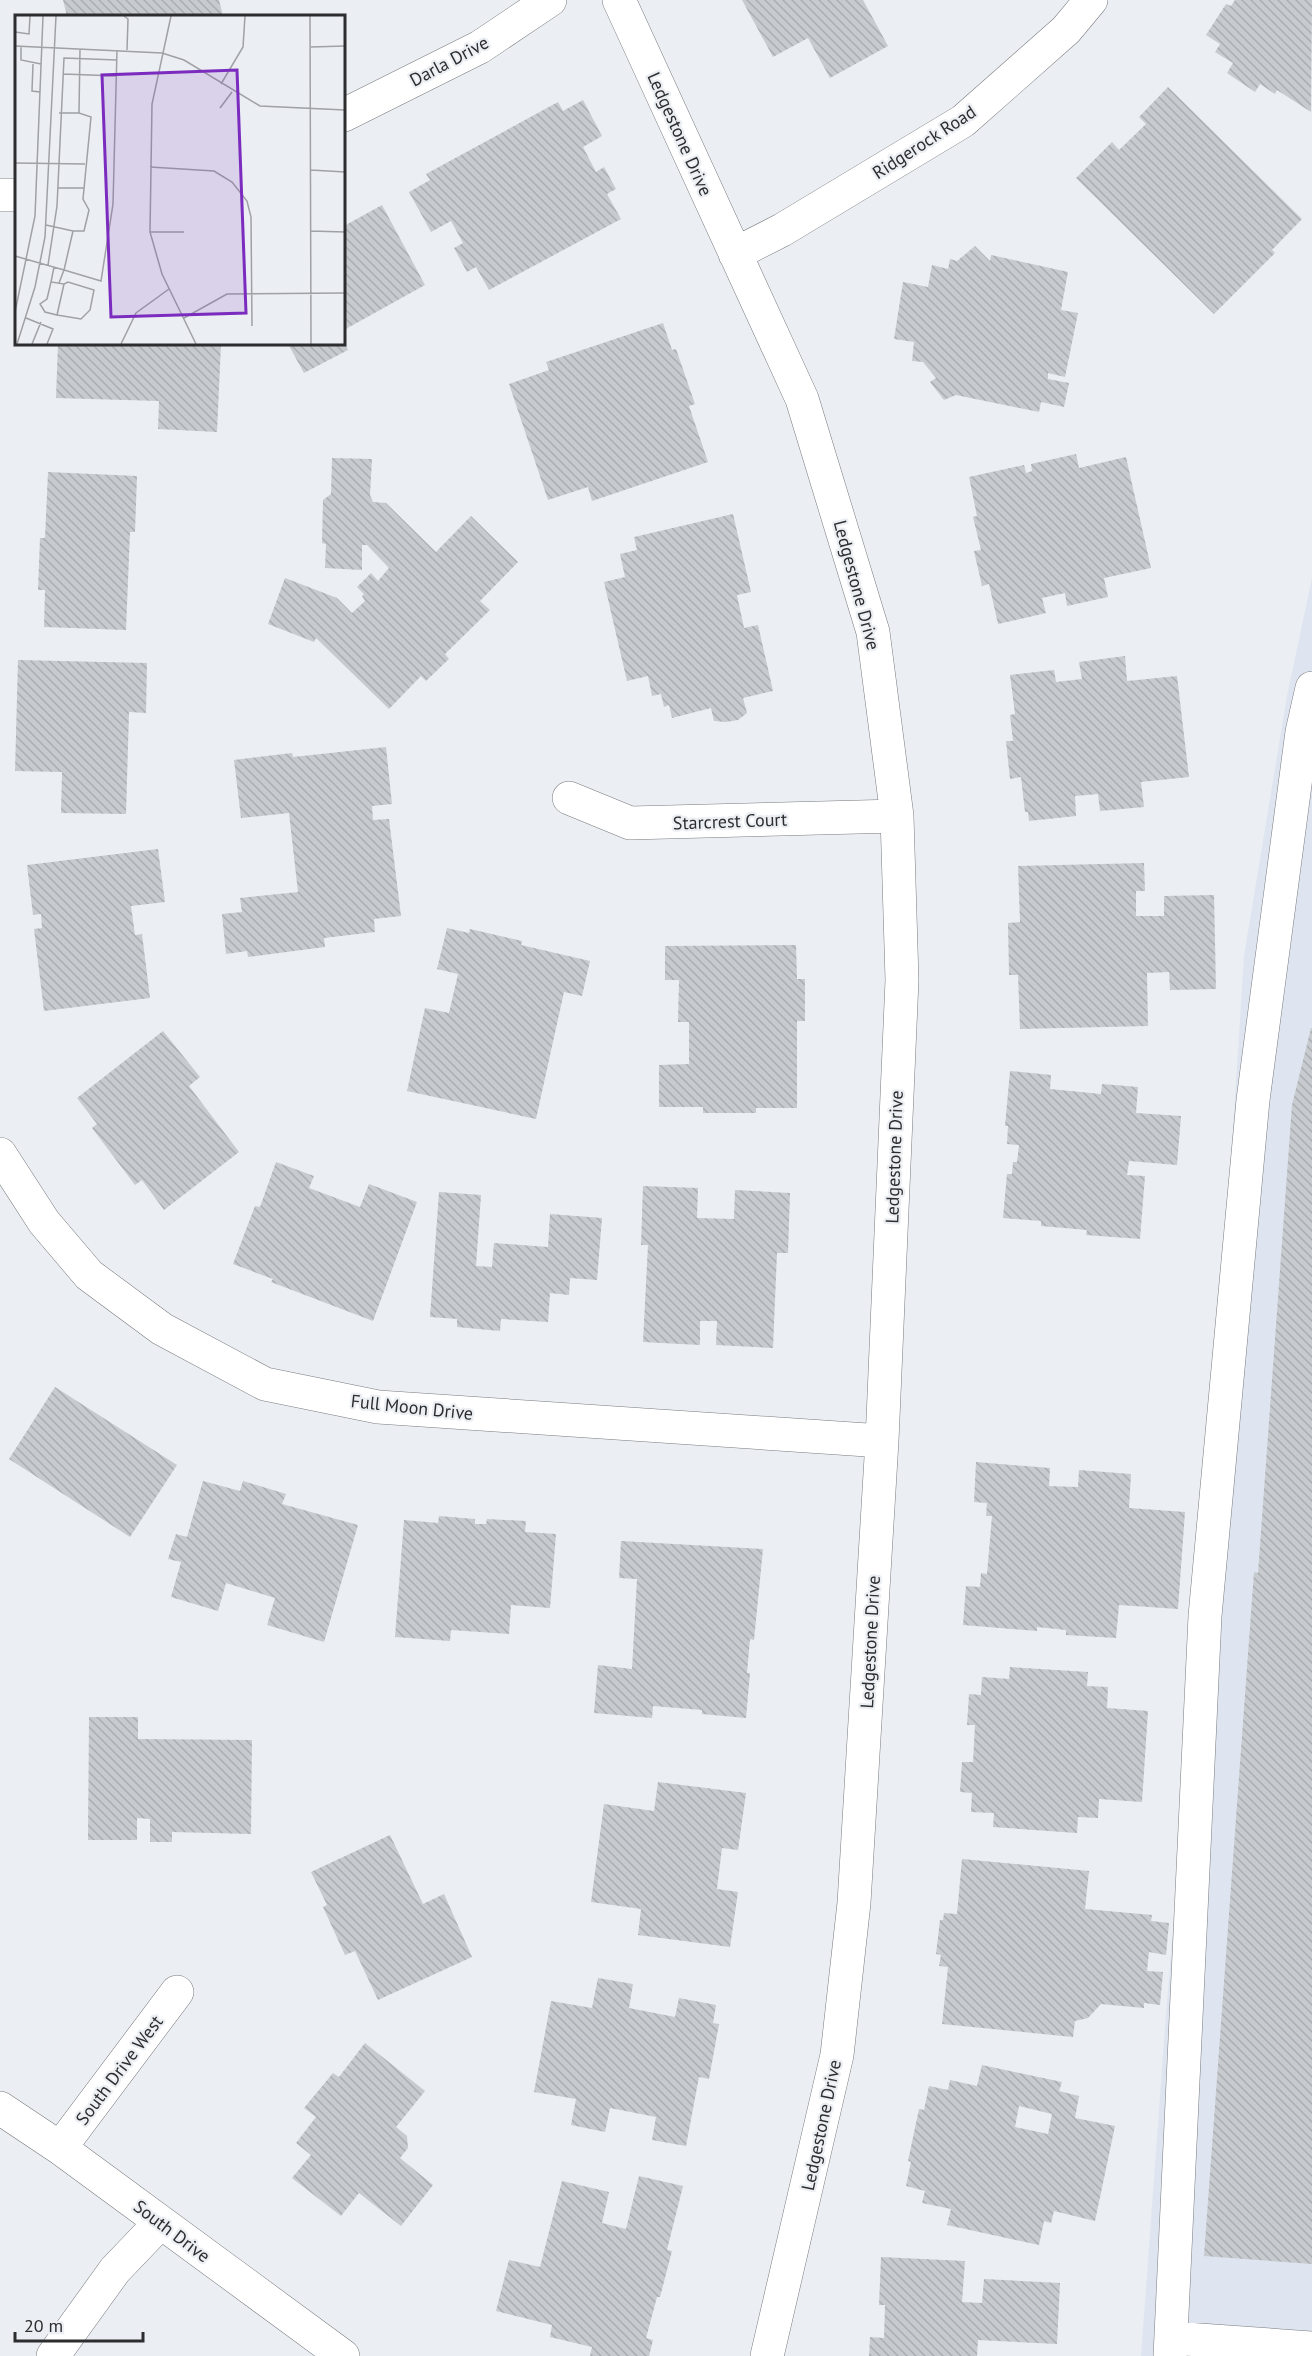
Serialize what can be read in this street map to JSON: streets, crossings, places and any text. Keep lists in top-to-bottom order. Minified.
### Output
{"streets":{"street":["Darla Drive","Ledgestone Drive","Ridgerock Road","Starcrest Court","Full Moon Drive","South Drive West","South Drive"]},"crossings":[["Ledgestone Drive","Ridgerock Road"],["Ledgestone Drive","Starcrest Court"],["Ledgestone Drive","Full Moon Drive"],["South Drive West","South Drive"]],"scale_bar":"20 m"}
